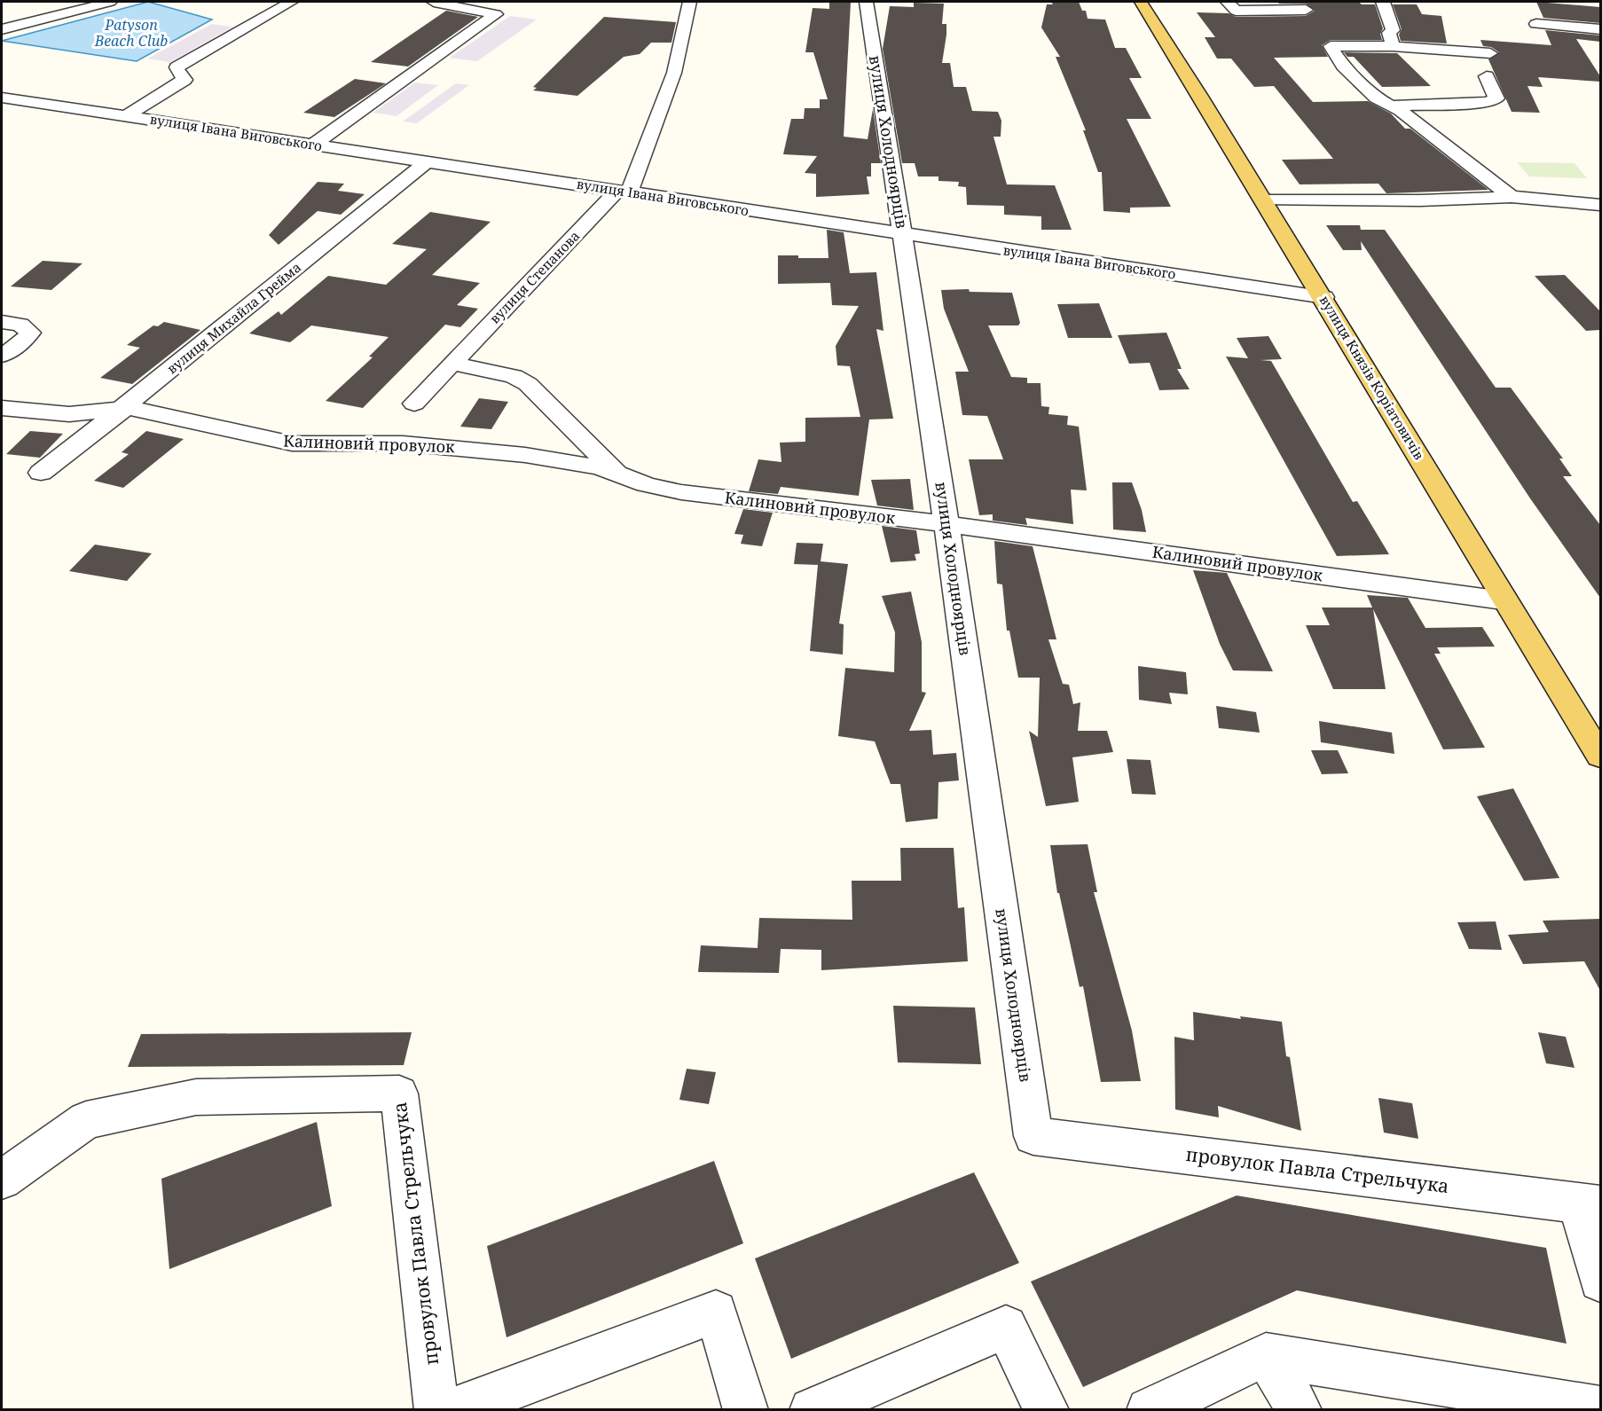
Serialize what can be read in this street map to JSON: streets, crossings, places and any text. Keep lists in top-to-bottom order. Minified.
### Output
{"streets":{"main road":["вулиця Князів Коріатовичів"],"street":["вулиця Івана Виговського","вулиця Холодноярців","вулиця Степанова","вулиця Михайла Грейма","Калиновий провулок","провулок Павла Стрельчука"]},"crossings":[["вулиця Івана Виговського","вулиця Холодноярців"],["вулиця Івана Виговського","вулиця Степанова"],["вулиця Івана Виговського","вулиця Михайла Грейма"],["вулиця Івана Виговського","вулиця Князів Коріатовичів"],["вулиця Холодноярців","Калиновий провулок"],["вулиця Холодноярців","провулок Павла Стрельчука"],["вулиця Михайла Грейма","Калиновий провулок"],["вулиця Князів Коріатовичів","Калиновий провулок"]],"water":["Patyson Beach Club"]}
